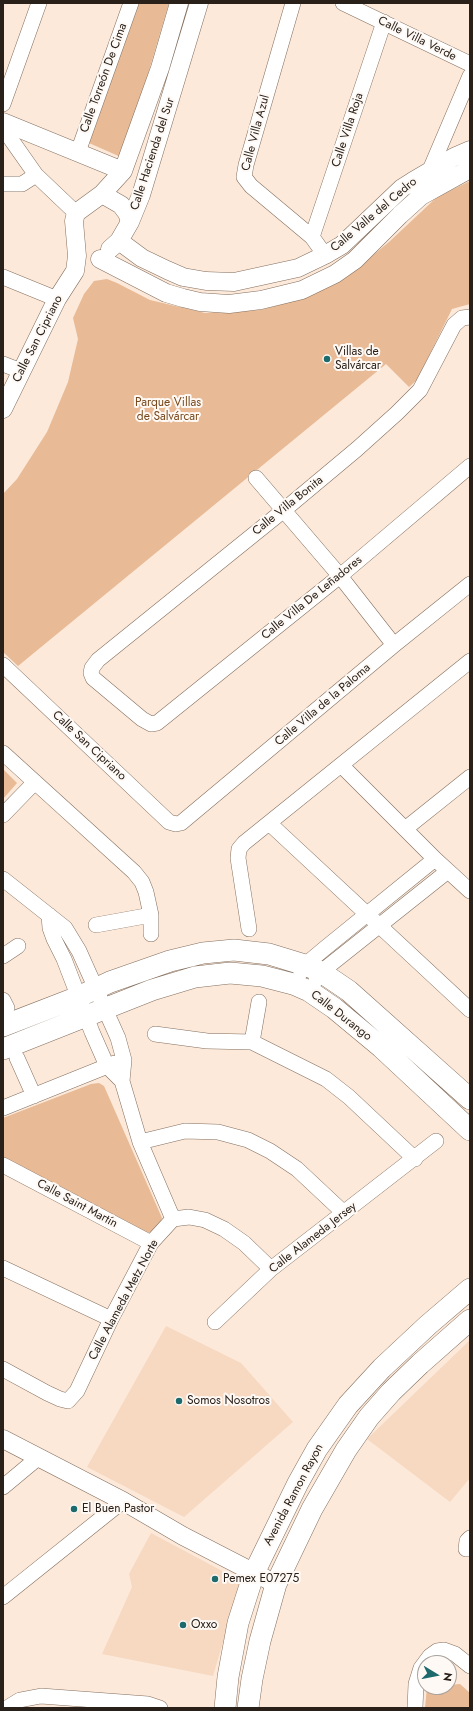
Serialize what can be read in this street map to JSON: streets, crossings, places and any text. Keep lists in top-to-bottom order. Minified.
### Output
{"streets":{"main road":["Calle Durango","Avenida Ramon Rayon"],"street":["Calle Villa Verde","Calle Torreón De Cima","Calle Villa Roja","Calle Villa Azul","Calle Hacienda del Sur","Calle Valle del Cedro","Calle San Cipriano","Calle Villa Bonita","Calle Villa De Leñadores","Calle Villa de la Paloma","Calle Saint Martín","Calle Alameda Jersey","Calle Alameda Metz Norte"]},"crossings":[["Calle Villa Verde","Calle Villa Roja"],["Calle Villa Roja","Calle Villa Azul"],["Calle Villa Azul","Calle Valle del Cedro"],["Calle Hacienda del Sur","Calle Valle del Cedro"],["Calle Hacienda del Sur","Calle San Cipriano"],["Calle San Cipriano","Calle Villa de la Paloma"],["Calle Villa Bonita","Calle Villa De Leñadores"],["Calle Saint Martín","Calle Alameda Metz Norte"]],"parks":["Parque Villas de Salvárcar"],"places":["Villas de Salvárcar","Somos Nosotros","El Buen Pastor","Pemex E07275","Oxxo"],"north":"right"}
